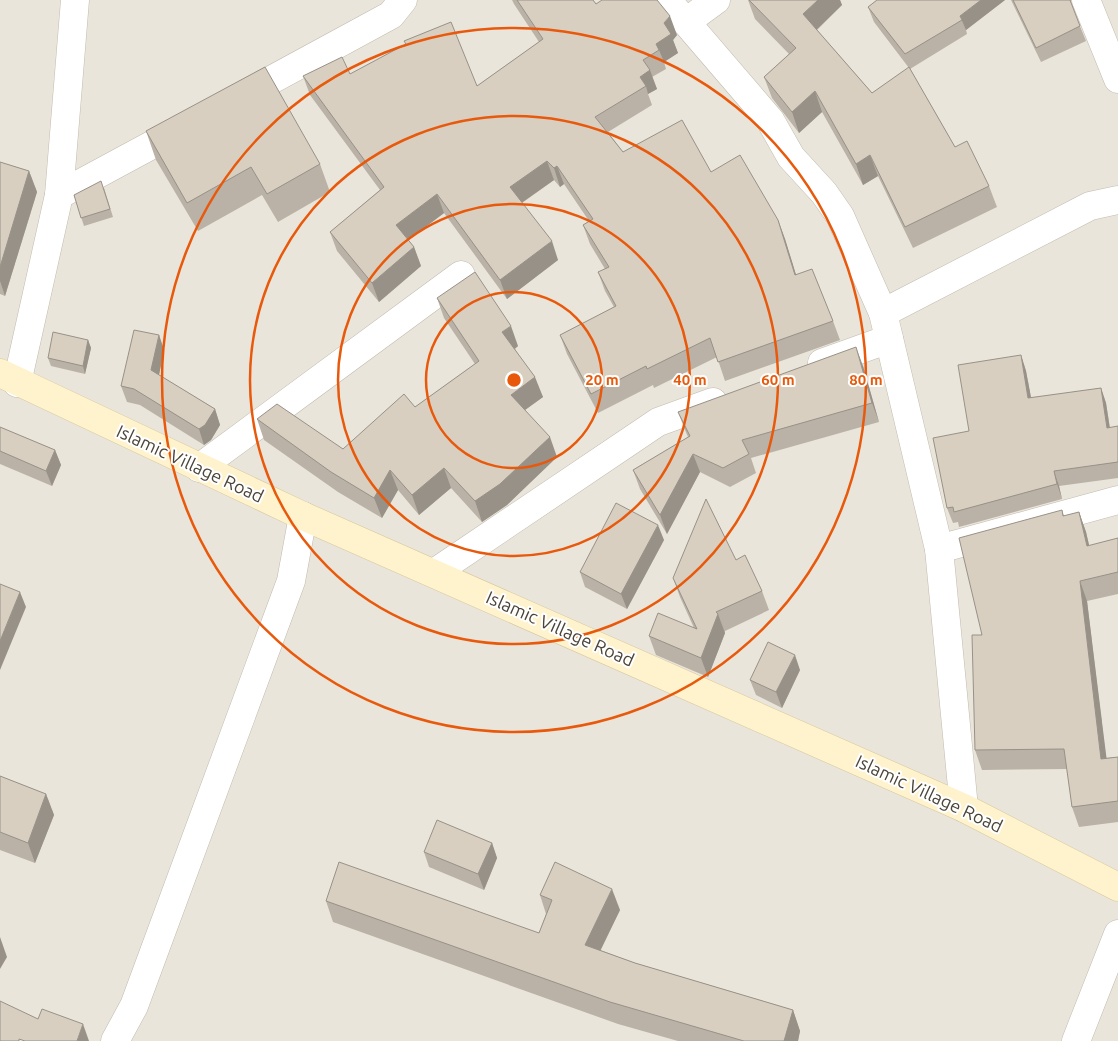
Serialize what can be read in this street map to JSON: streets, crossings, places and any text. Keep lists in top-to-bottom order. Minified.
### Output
{"streets":{"street":["Islamic Village Road"]},"rings":["20 m","40 m","60 m","80 m"]}
